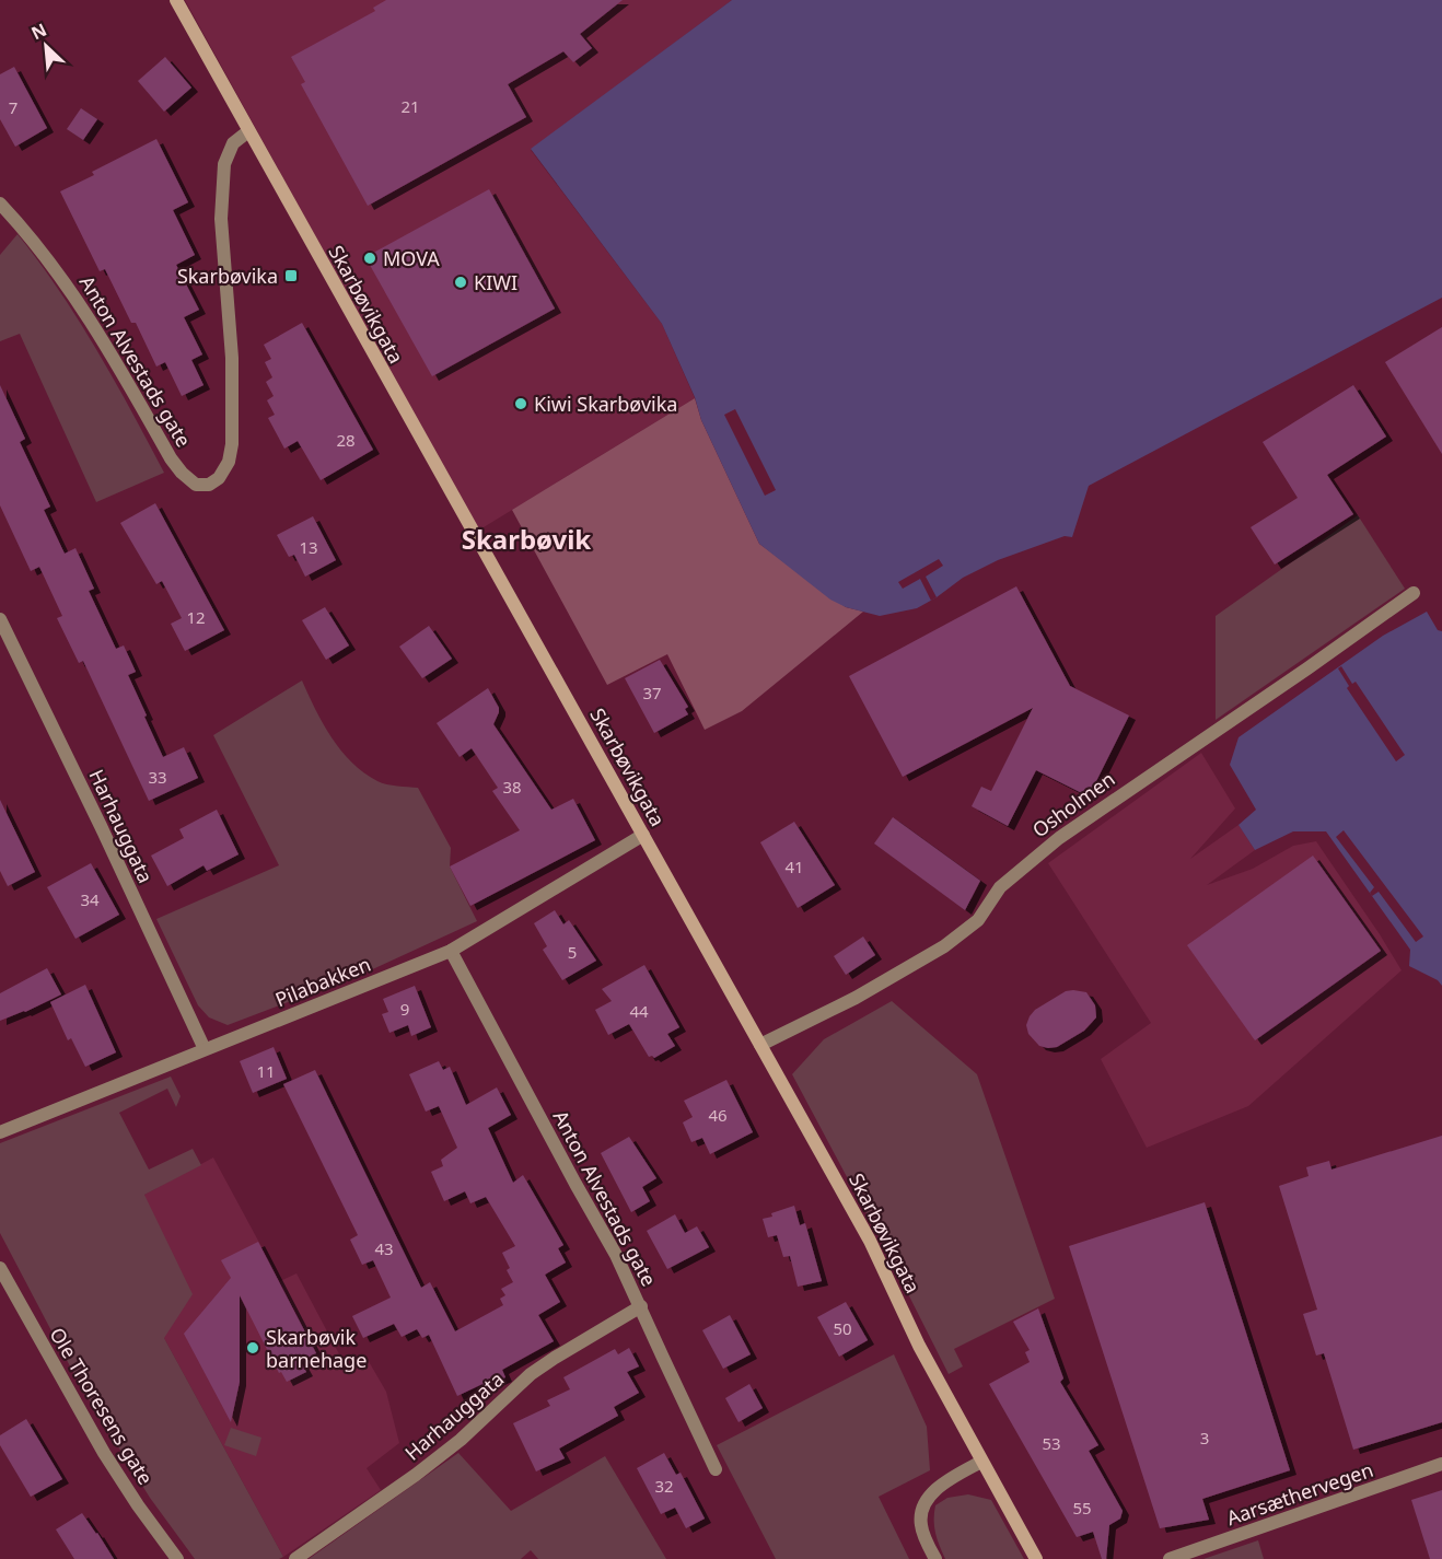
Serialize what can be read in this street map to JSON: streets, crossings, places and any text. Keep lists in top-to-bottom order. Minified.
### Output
{"streets":{"main road":["Skarbøvikgata"],"street":["Anton Alvestads gate","Osholmen","Harhauggata","Pilabakken","Ole Thoresens gate","Aarsæthervegen"]},"crossings":[["Skarbøvikgata","Anton Alvestads gate"],["Skarbøvikgata","Osholmen"],["Skarbøvikgata","Pilabakken"],["Anton Alvestads gate","Harhauggata"],["Anton Alvestads gate","Pilabakken"],["Harhauggata","Pilabakken"]],"districts":["Skarbøvik"],"places":{"other":["MOVA","KIWI","Kiwi Skarbøvika","Skarbøvik barnehage"],"transit":["Skarbøvika"]},"house_numbers":["21","7","28","13","12","37","33","38","41","34","5","9","44","11","46","43","50","3","53","32","55"],"north":"top left"}
